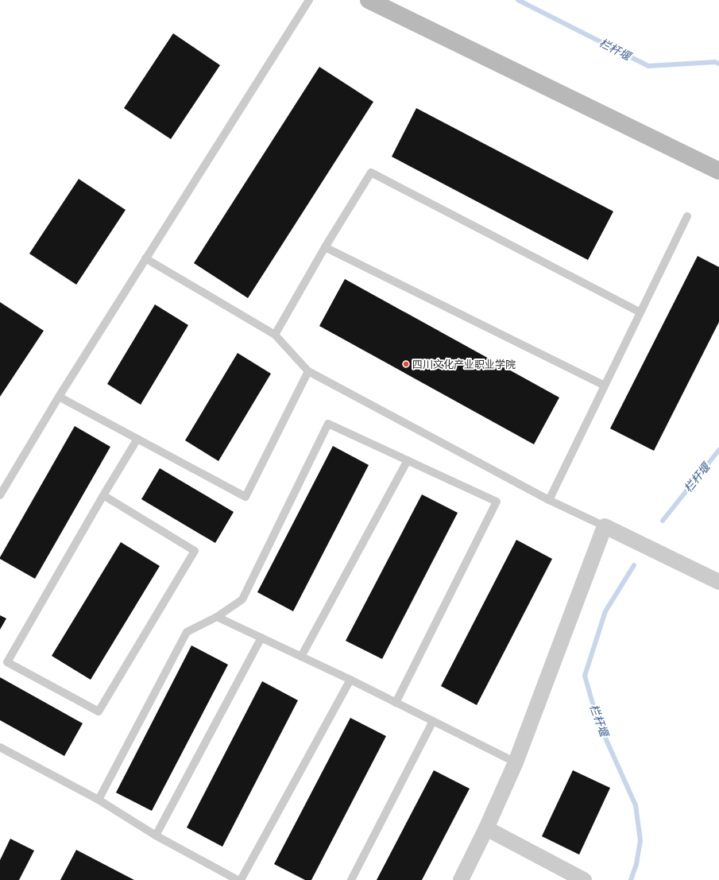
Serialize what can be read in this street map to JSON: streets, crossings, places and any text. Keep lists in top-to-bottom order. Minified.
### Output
{"water":["栏杆堰"],"places":["四川文化产业职业学院"]}
